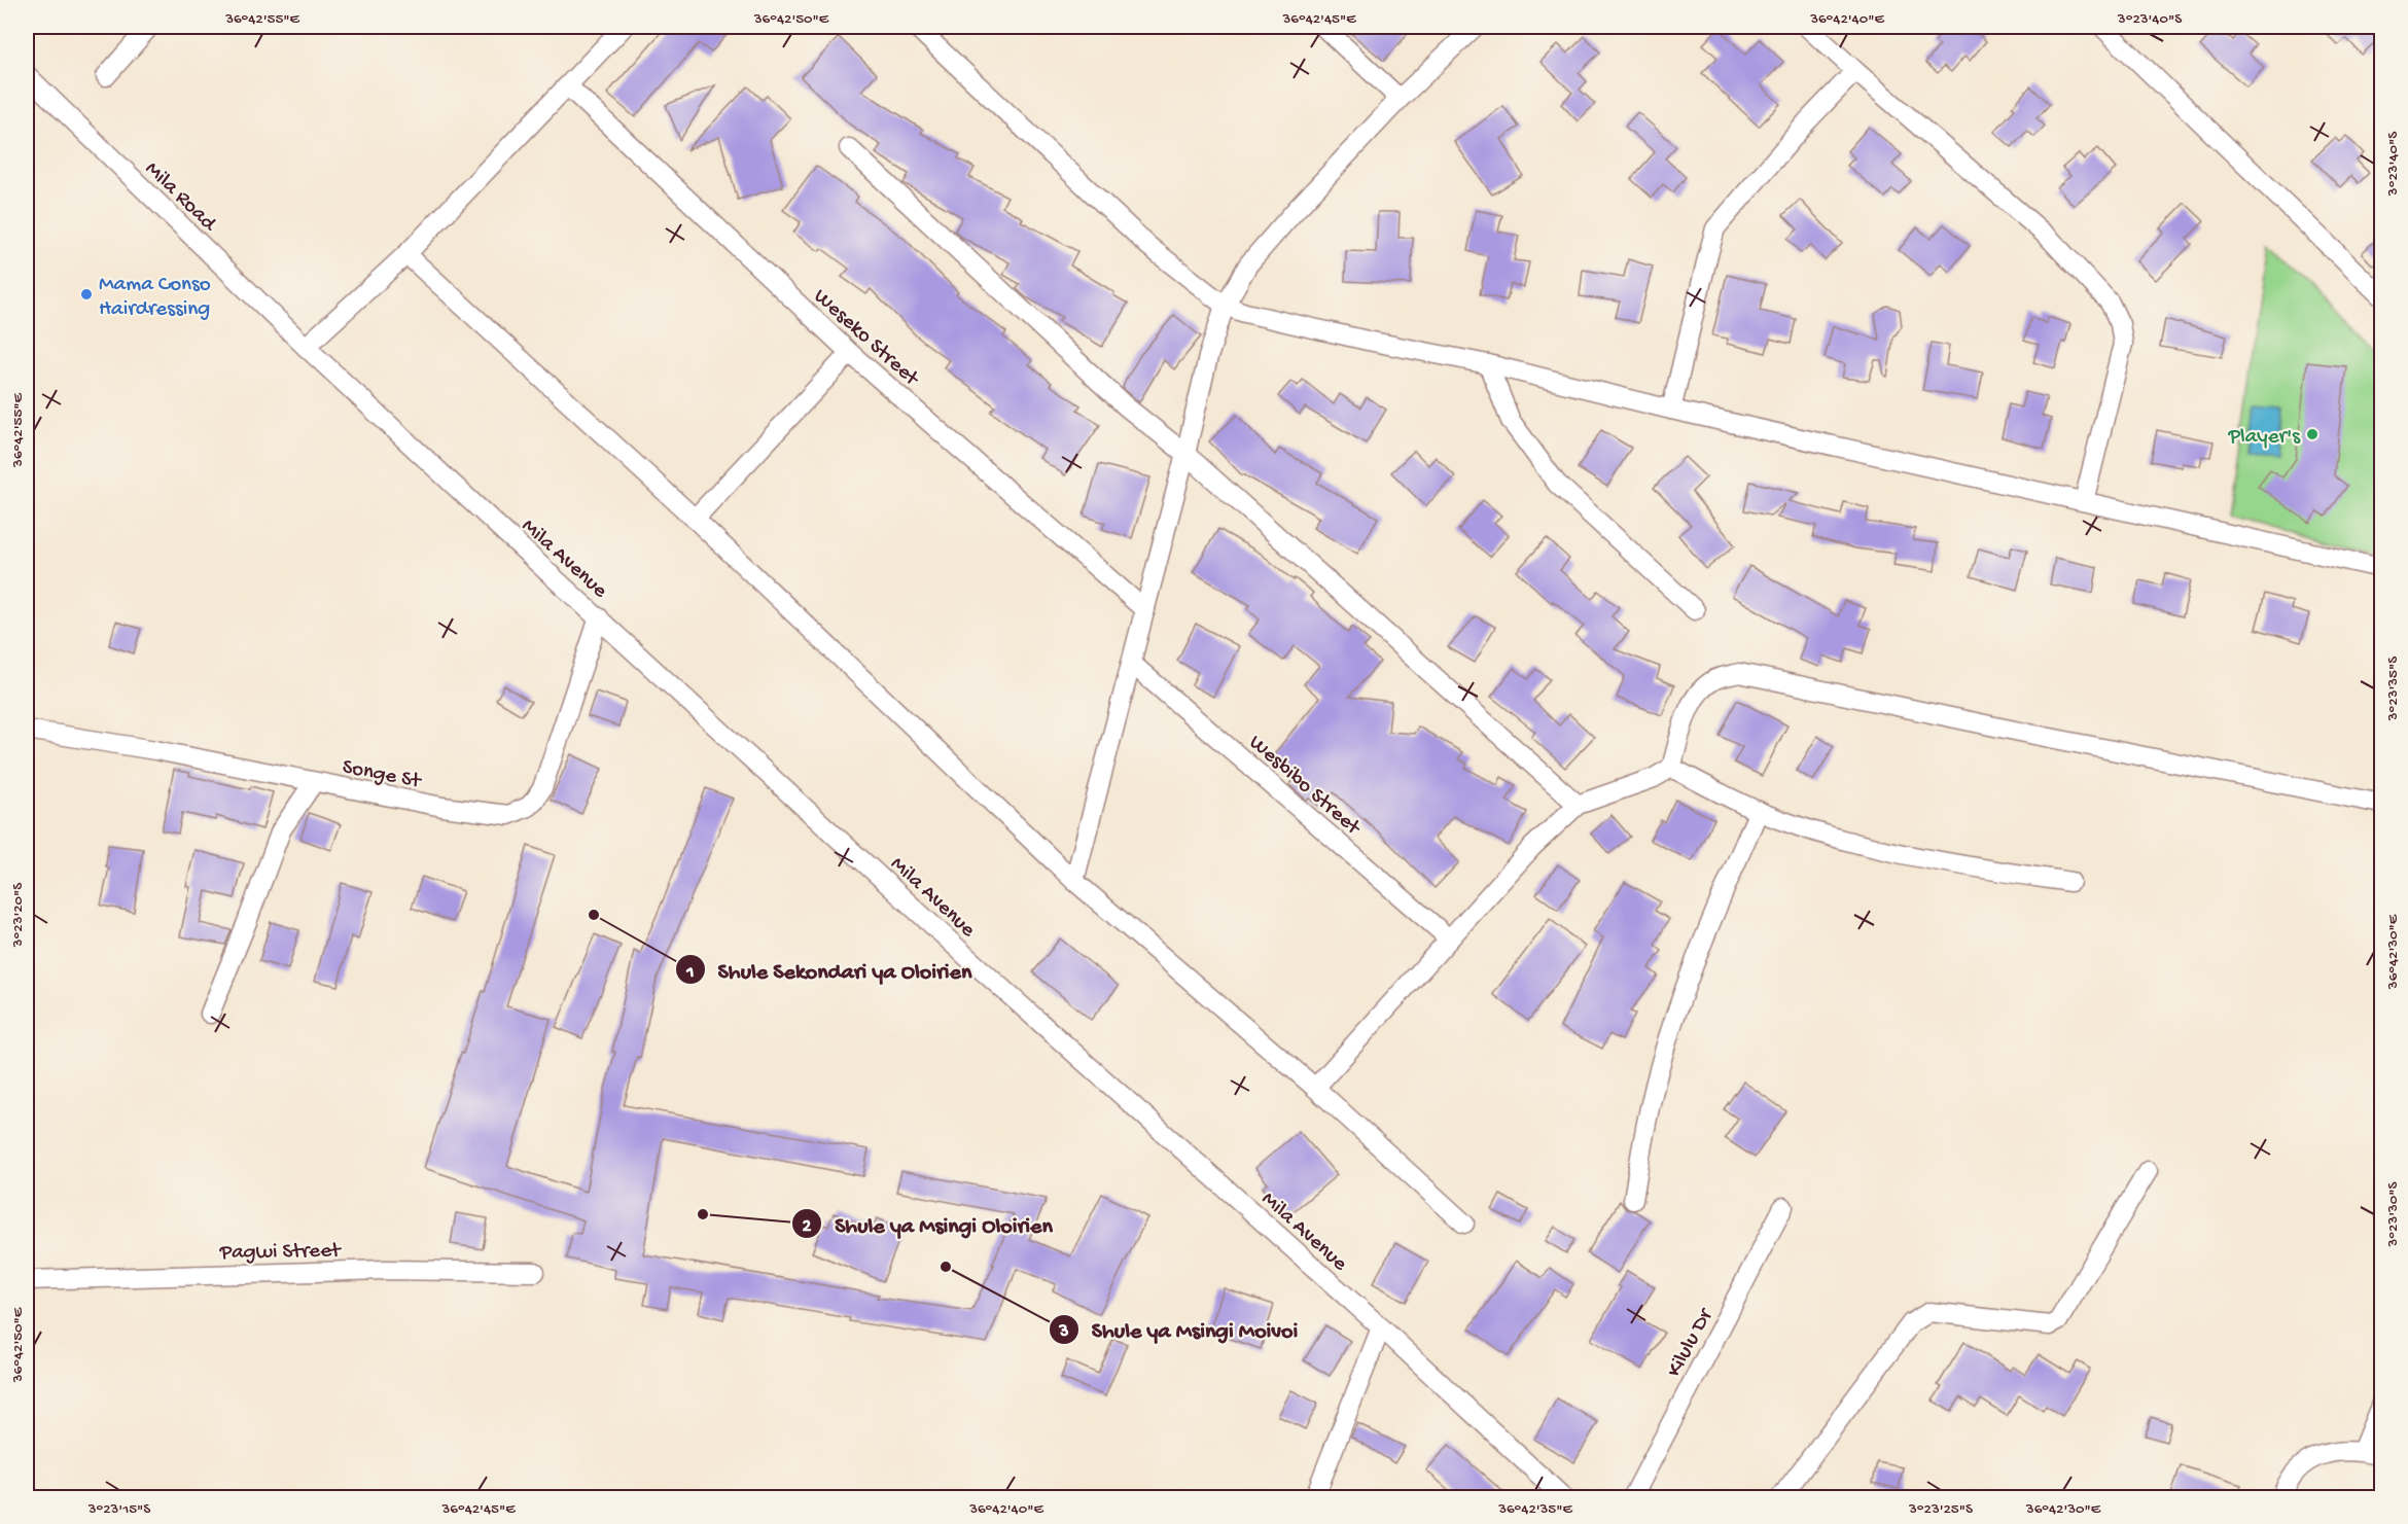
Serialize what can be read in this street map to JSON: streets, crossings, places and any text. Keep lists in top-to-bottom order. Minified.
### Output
{"streets":{"street":["Mila Road","Weseko Street","Mila Avenue","Songe St","Wesbibo Street","Pagwi Street","Kilulu Dr"]},"crossings":[["Mila Road","Mila Avenue"],["Mila Avenue","Songe St"]],"places":["Mama Conso Hairdressing","Player's","Shule Sekondari ya Oloirien","Shule ya Msingi Oloirien","Shule ya Msingi Moivoi"],"coordinates":["36°42'55\"E","36°42'50\"E","36°42'45\"E","36°42'40\"E","3°23'40\"S","3°23'35\"S","3°23'20\"S","36°42'30\"E","3°23'30\"S","3°23'15\"S","36°42'35\"E","3°23'25\"S"]}
